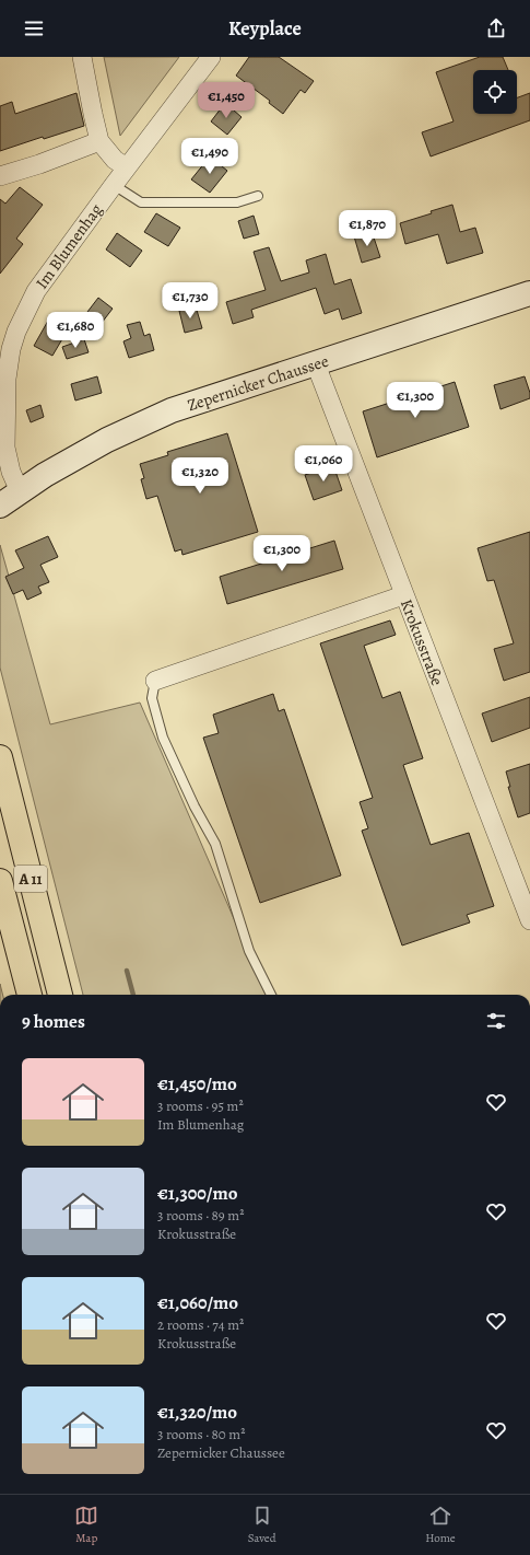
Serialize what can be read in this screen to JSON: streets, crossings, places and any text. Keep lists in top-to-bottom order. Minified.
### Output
{"streets":{"highway":["A 11"],"main road":["Zepernicker Chaussee"],"street":["Im Blumenhag","Krokusstraße"]},"crossings":[["Im Blumenhag","Zepernicker Chaussee"],["Zepernicker Chaussee","Krokusstraße"]],"page":{"header":"Keyplace","price":["€1,450","€1,490","€1,870","€1,730","€1,680","€1,300","€1,060","€1,320","€1,300"],"heading":"9 homes","list":[{"name":"€1,450/mo","note":"3 rooms · 95 m² · Im Blumenhag"},{"name":"€1,300/mo","note":"3 rooms · 89 m² · Krokusstraße"},{"name":"€1,060/mo","note":"2 rooms · 74 m² · Krokusstraße"},{"name":"€1,320/mo","note":"3 rooms · 80 m² · Zepernicker Chaussee"}],"tabs":["Map","Saved","Home"]}}
